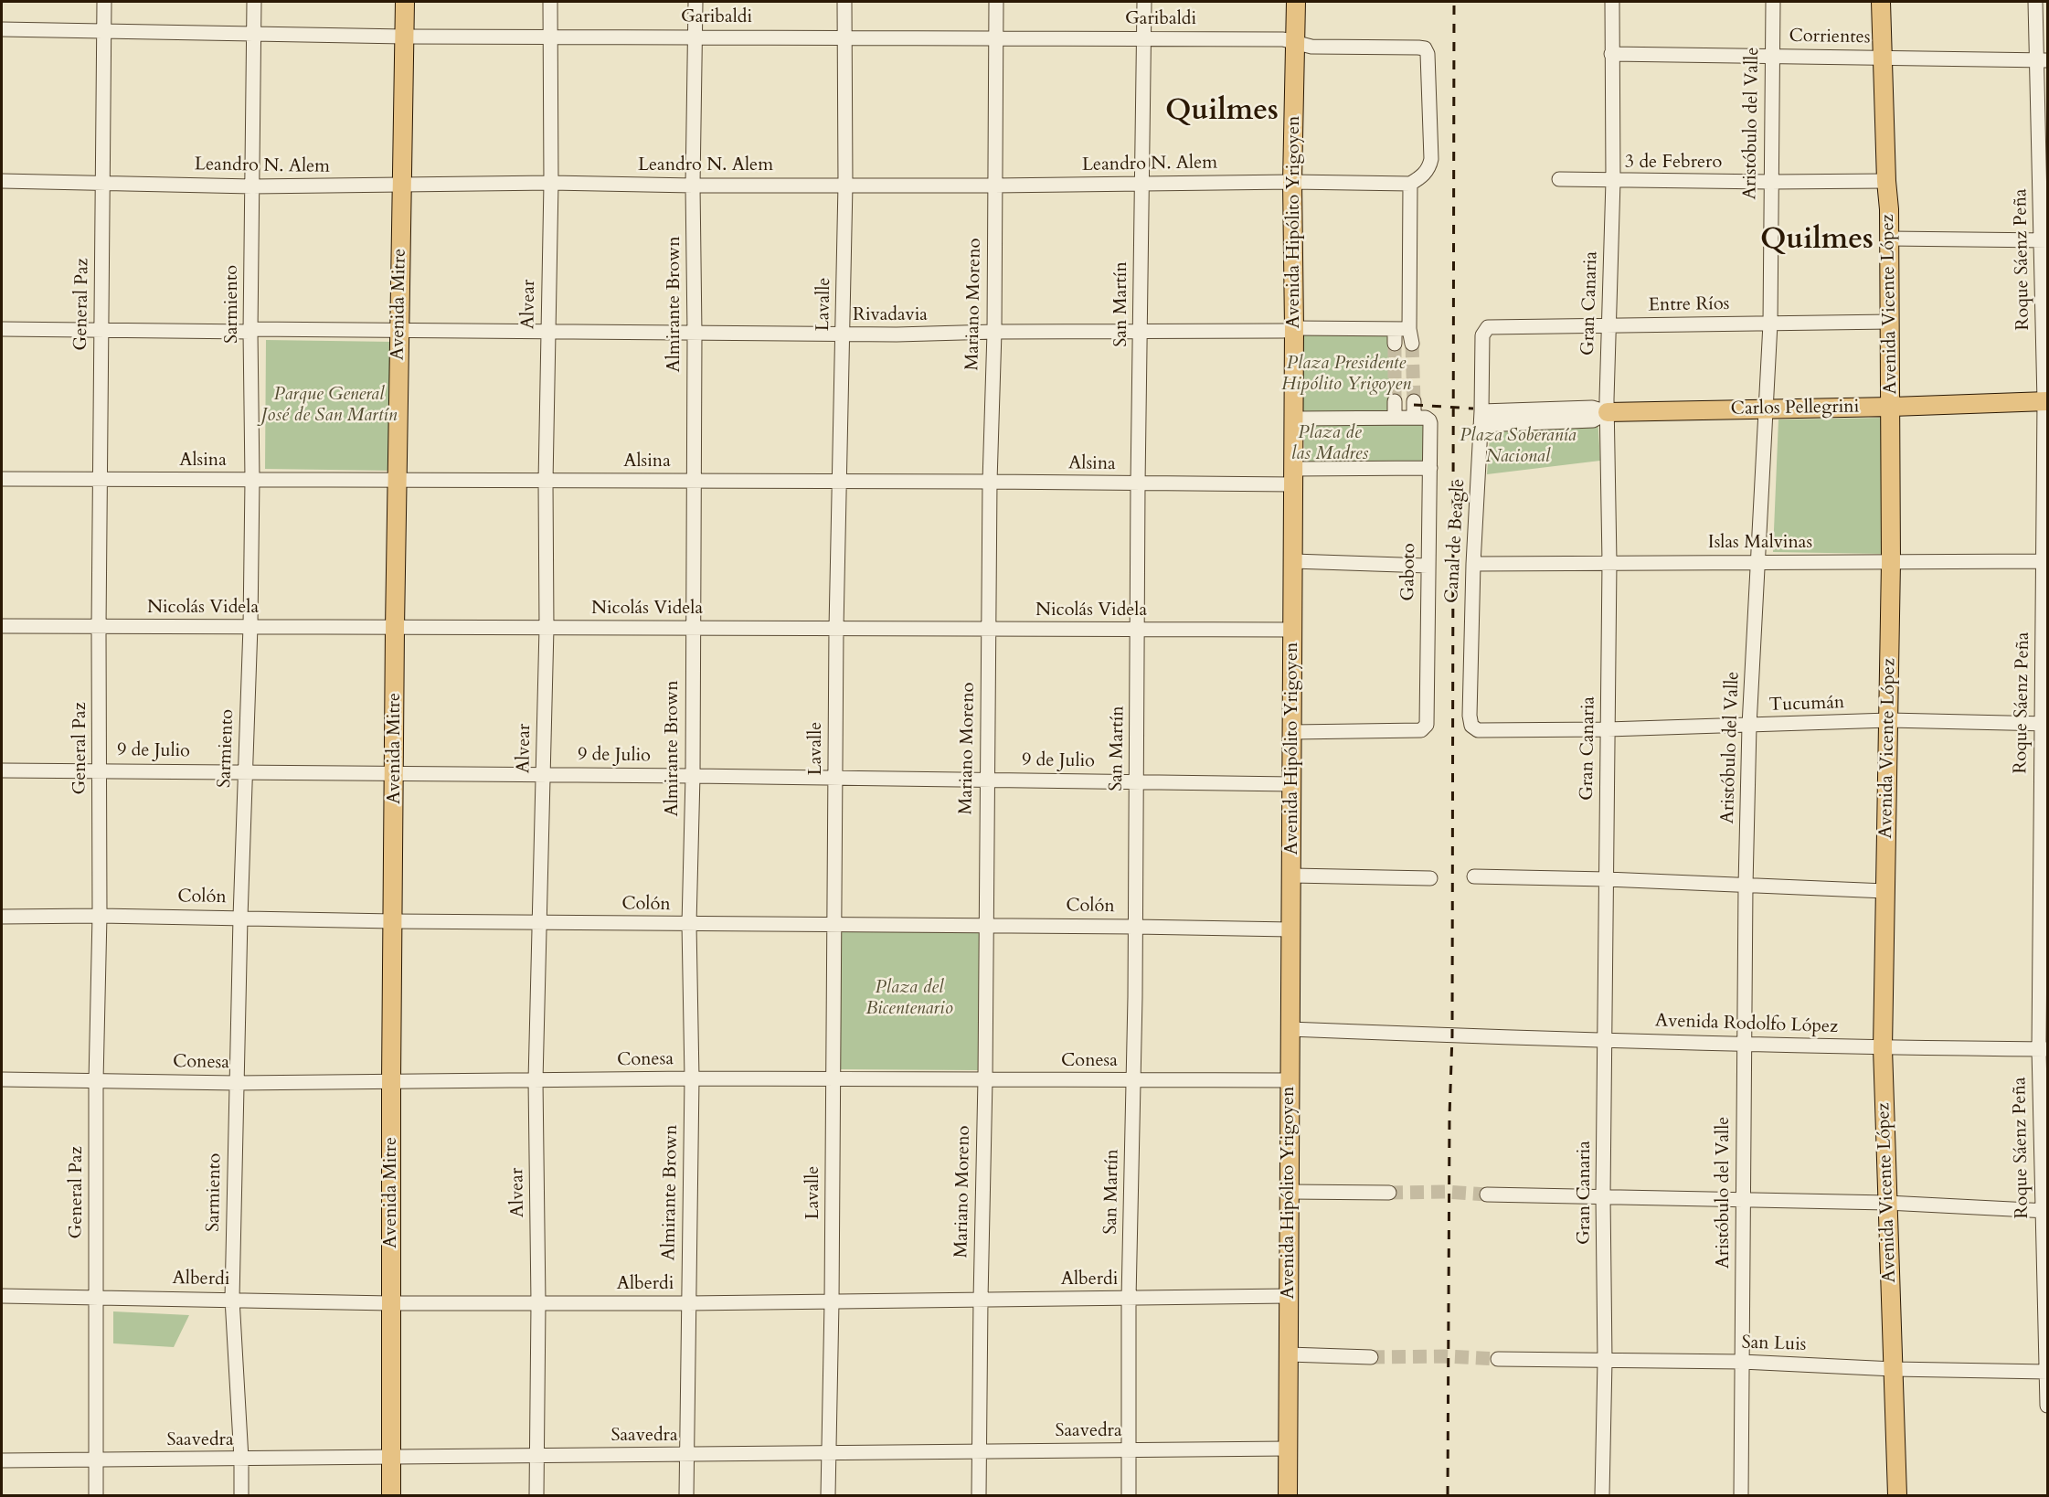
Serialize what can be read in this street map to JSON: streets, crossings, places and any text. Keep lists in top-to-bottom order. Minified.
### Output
{"streets":{"main road":["Avenida Hipólito Yrigoyen","Avenida Mitre","Avenida Vicente López","Carlos Pellegrini"],"street":["Garibaldi","Corrientes","Aristóbulo del Valle","3 de Febrero","Leandro N. Alem","Roque Sáenz Peña","Gran Canaria","General Paz","Sarmiento","Alvear","Almirante Brown","Lavalle","Mariano Moreno","San Martín","Entre Ríos","Rivadavia","Alsina","Canal de Beagle","Islas Malvinas","Gaboto","Nicolás Videla","Tucumán","9 de Julio","Colón","Avenida Rodolfo López","Conesa","Alberdi","San Luis","Saavedra"]},"crossings":[["Garibaldi","Leandro N. Alem"],["Garibaldi","Avenida Hipólito Yrigoyen"],["Garibaldi","General Paz"],["Garibaldi","Sarmiento"],["Garibaldi","Avenida Mitre"],["Garibaldi","Alvear"],["Garibaldi","Almirante Brown"],["Garibaldi","Lavalle"],["Garibaldi","Mariano Moreno"],["Garibaldi","San Martín"],["Corrientes","Aristóbulo del Valle"],["Corrientes","Roque Sáenz Peña"],["Corrientes","Gran Canaria"],["Corrientes","Avenida Vicente López"],["Aristóbulo del Valle","3 de Febrero"],["Aristóbulo del Valle","Entre Ríos"],["Aristóbulo del Valle","Carlos Pellegrini"],["Aristóbulo del Valle","Islas Malvinas"],["Aristóbulo del Valle","Tucumán"],["Aristóbulo del Valle","Avenida Rodolfo López"],["Aristóbulo del Valle","San Luis"],["3 de Febrero","Gran Canaria"],["3 de Febrero","Avenida Vicente López"],["Leandro N. Alem","Avenida Hipólito Yrigoyen"],["Leandro N. Alem","General Paz"],["Leandro N. Alem","Sarmiento"],["Leandro N. Alem","Avenida Mitre"],["Leandro N. Alem","Alvear"],["Leandro N. Alem","Almirante Brown"],["Leandro N. Alem","Lavalle"],["Leandro N. Alem","Mariano Moreno"],["Leandro N. Alem","San Martín"],["Avenida Hipólito Yrigoyen","Rivadavia"],["Avenida Hipólito Yrigoyen","Alsina"],["Avenida Hipólito Yrigoyen","Gaboto"],["Avenida Hipólito Yrigoyen","Nicolás Videla"],["Avenida Hipólito Yrigoyen","9 de Julio"],["Avenida Hipólito Yrigoyen","Colón"],["Avenida Hipólito Yrigoyen","Avenida Rodolfo López"],["Avenida Hipólito Yrigoyen","Conesa"],["Avenida Hipólito Yrigoyen","Alberdi"],["Avenida Hipólito Yrigoyen","Saavedra"],["Roque Sáenz Peña","Carlos Pellegrini"],["Roque Sáenz Peña","Islas Malvinas"],["Roque Sáenz Peña","Tucumán"],["Roque Sáenz Peña","Avenida Rodolfo López"],["Roque Sáenz Peña","San Luis"],["Gran Canaria","Entre Ríos"],["Gran Canaria","Carlos Pellegrini"],["Gran Canaria","Islas Malvinas"],["Gran Canaria","Tucumán"],["Gran Canaria","Avenida Rodolfo López"],["Gran Canaria","San Luis"],["General Paz","Alsina"],["General Paz","Nicolás Videla"],["General Paz","9 de Julio"],["General Paz","Colón"],["General Paz","Conesa"],["General Paz","Alberdi"],["General Paz","Saavedra"],["Sarmiento","Rivadavia"],["Sarmiento","Alsina"],["Sarmiento","Nicolás Videla"],["Sarmiento","9 de Julio"],["Sarmiento","Colón"],["Sarmiento","Conesa"],["Sarmiento","Alberdi"],["Sarmiento","Saavedra"],["Avenida Mitre","Rivadavia"],["Avenida Mitre","Alsina"],["Avenida Mitre","Nicolás Videla"],["Avenida Mitre","9 de Julio"],["Avenida Mitre","Colón"],["Avenida Mitre","Conesa"],["Avenida Mitre","Alberdi"],["Avenida Mitre","Saavedra"],["Alvear","Rivadavia"],["Alvear","Alsina"],["Alvear","Nicolás Videla"],["Alvear","9 de Julio"],["Alvear","Colón"],["Alvear","Conesa"],["Alvear","Alberdi"],["Alvear","Saavedra"],["Almirante Brown","Rivadavia"],["Almirante Brown","Alsina"],["Almirante Brown","Nicolás Videla"],["Almirante Brown","9 de Julio"],["Almirante Brown","Colón"],["Almirante Brown","Conesa"],["Almirante Brown","Alberdi"],["Almirante Brown","Saavedra"],["Lavalle","Rivadavia"],["Lavalle","Alsina"],["Lavalle","Nicolás Videla"],["Lavalle","9 de Julio"],["Lavalle","Colón"],["Lavalle","Conesa"],["Lavalle","Alberdi"],["Lavalle","Saavedra"],["Mariano Moreno","Rivadavia"],["Mariano Moreno","Alsina"],["Mariano Moreno","Nicolás Videla"],["Mariano Moreno","9 de Julio"],["Mariano Moreno","Colón"],["Mariano Moreno","Conesa"],["Mariano Moreno","Alberdi"],["Mariano Moreno","Saavedra"],["San Martín","Rivadavia"],["San Martín","Alsina"],["San Martín","Nicolás Videla"],["San Martín","9 de Julio"],["San Martín","Colón"],["San Martín","Conesa"],["San Martín","Alberdi"],["San Martín","Saavedra"],["Avenida Vicente López","Entre Ríos"],["Avenida Vicente López","Carlos Pellegrini"],["Avenida Vicente López","Islas Malvinas"],["Avenida Vicente López","Tucumán"],["Avenida Vicente López","Avenida Rodolfo López"],["Avenida Vicente López","San Luis"],["Entre Ríos","Canal de Beagle"],["Carlos Pellegrini","Canal de Beagle"],["Alsina","Gaboto"],["Canal de Beagle","Islas Malvinas"],["Canal de Beagle","Tucumán"]],"districts":["Quilmes","Quilmes"],"parks":["Plaza Presidente Hipólito Yrigoyen","Parque General José de San Martín","Plaza de las Madres","Plaza Soberanía Nacional","Plaza del Bicentenario"]}
